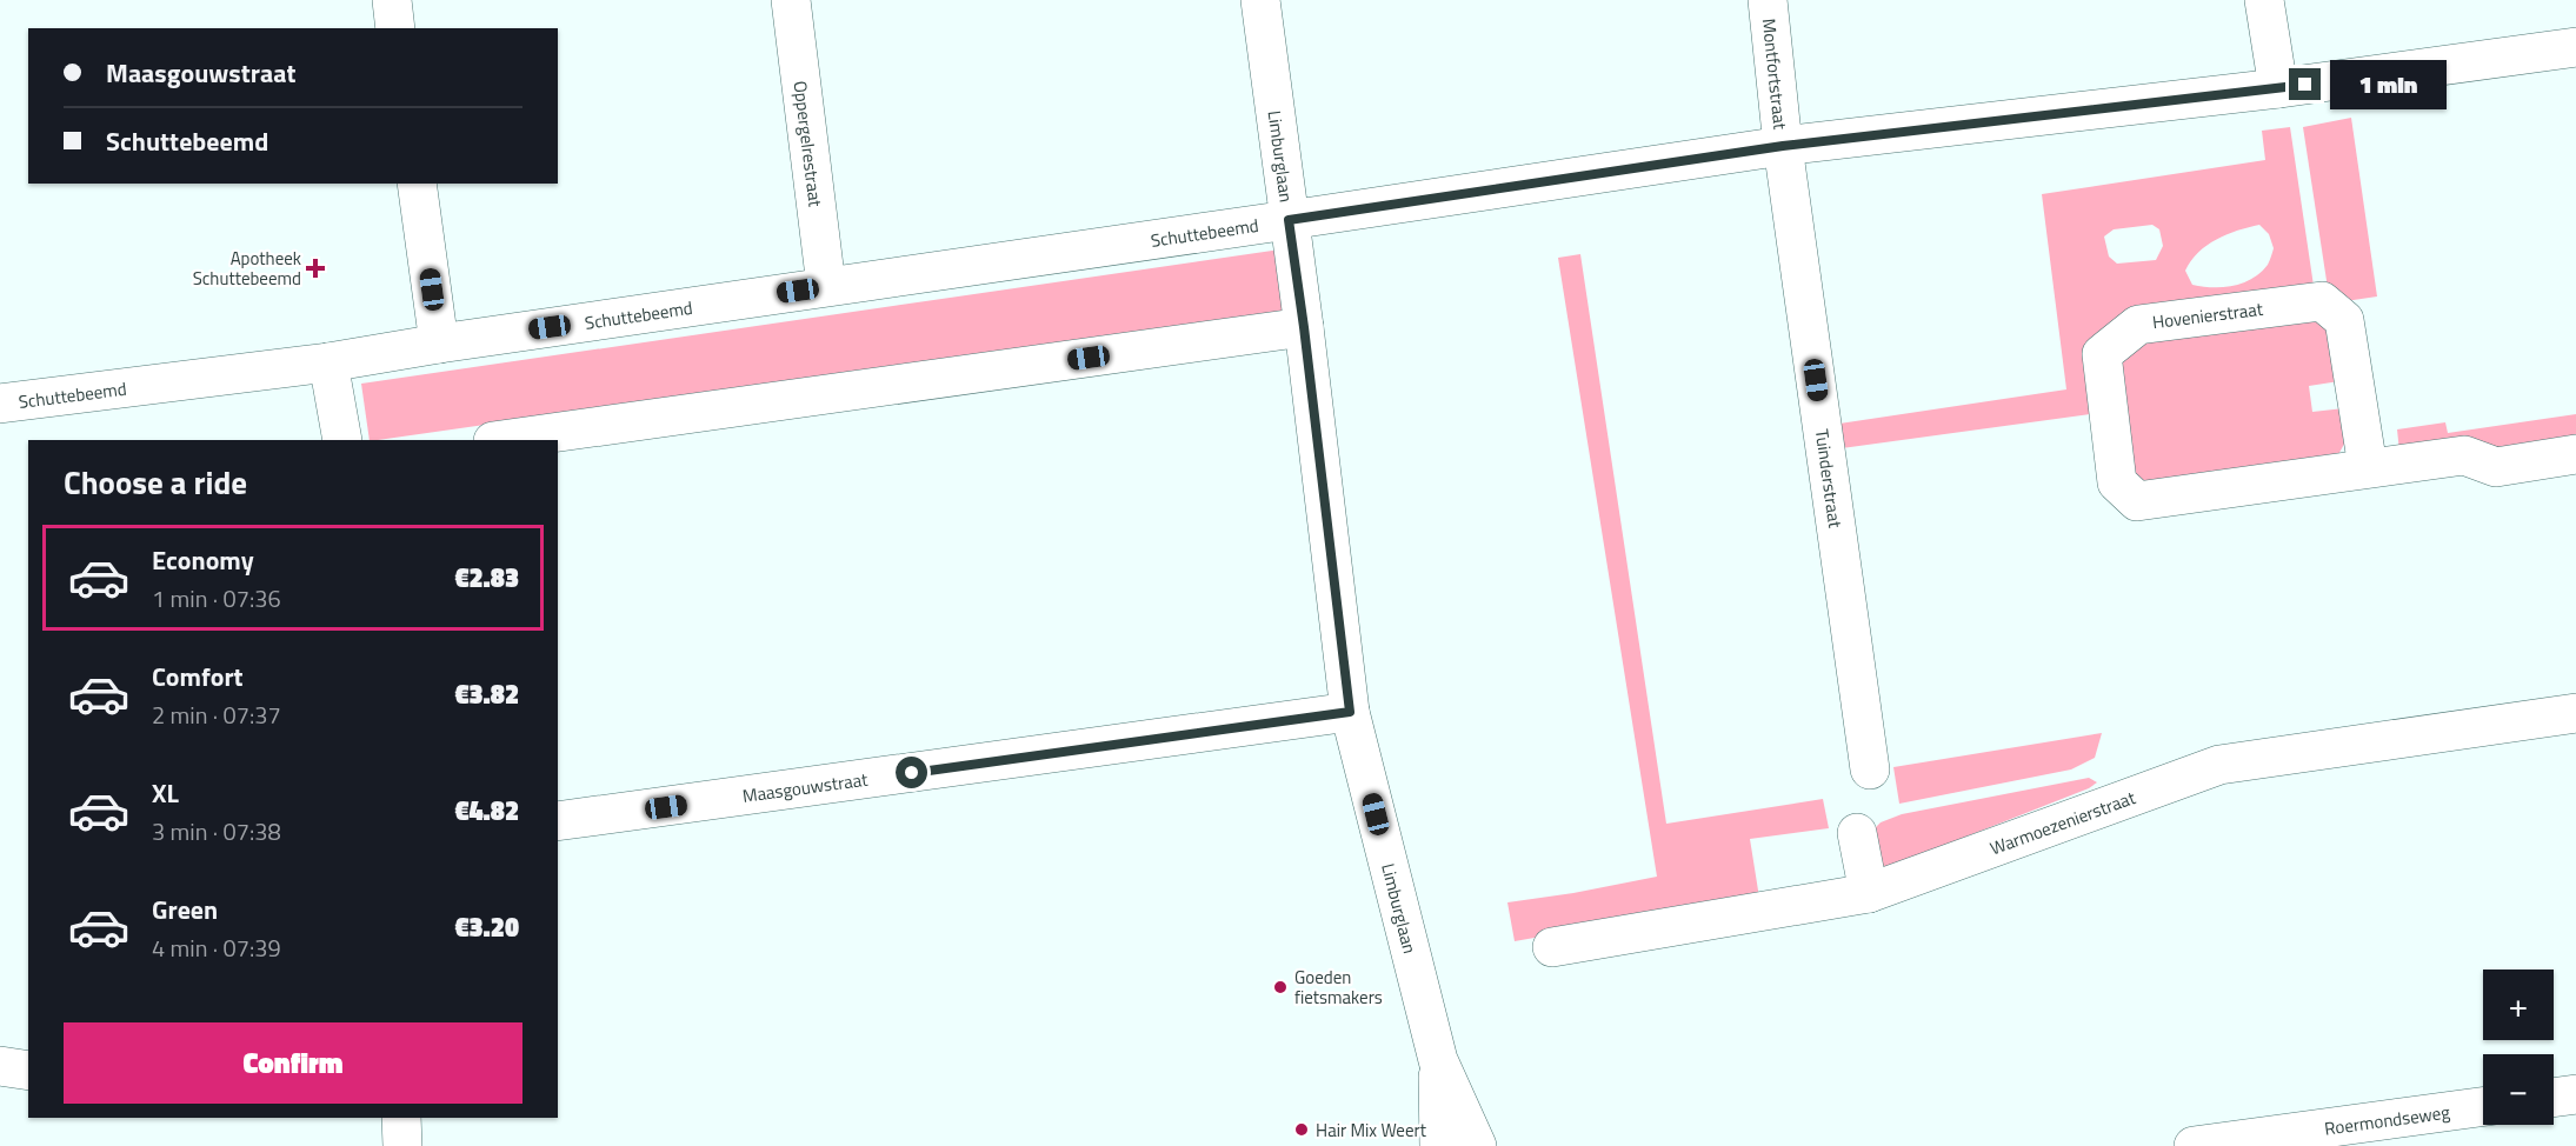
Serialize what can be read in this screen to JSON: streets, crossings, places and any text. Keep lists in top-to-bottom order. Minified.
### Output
{"streets":{"street":["Montfortstraat","Oppergelrestraat","Limburglaan","Schuttebeemd","Hovenierstraat","Tuinderstraat","Maasgouwstraat","Warmoezenierstraat","Roermondseweg"]},"crossings":[["Montfortstraat","Schuttebeemd"],["Montfortstraat","Tuinderstraat"],["Oppergelrestraat","Schuttebeemd"],["Limburglaan","Schuttebeemd"],["Limburglaan","Maasgouwstraat"],["Schuttebeemd","Tuinderstraat"]],"places":{"health":["Apotheek Schuttebeemd"],"other":["Goeden fietsmakers","Hair Mix Weert"]},"page":{"banner":["Maasgouwstraat","Schuttebeemd"],"bubble":"1 min","heading":"Choose a ride","list":[{"name":"Economy","note":"1 min · 07:36","value":"€2.83"},{"name":"Comfort","note":"2 min · 07:37","value":"€3.82"},{"name":"XL","note":"3 min · 07:38","value":"€4.82"},{"name":"Green","note":"4 min · 07:39","value":"€3.20"}],"map_buttons":["+","−"],"buttons":"Confirm"}}
